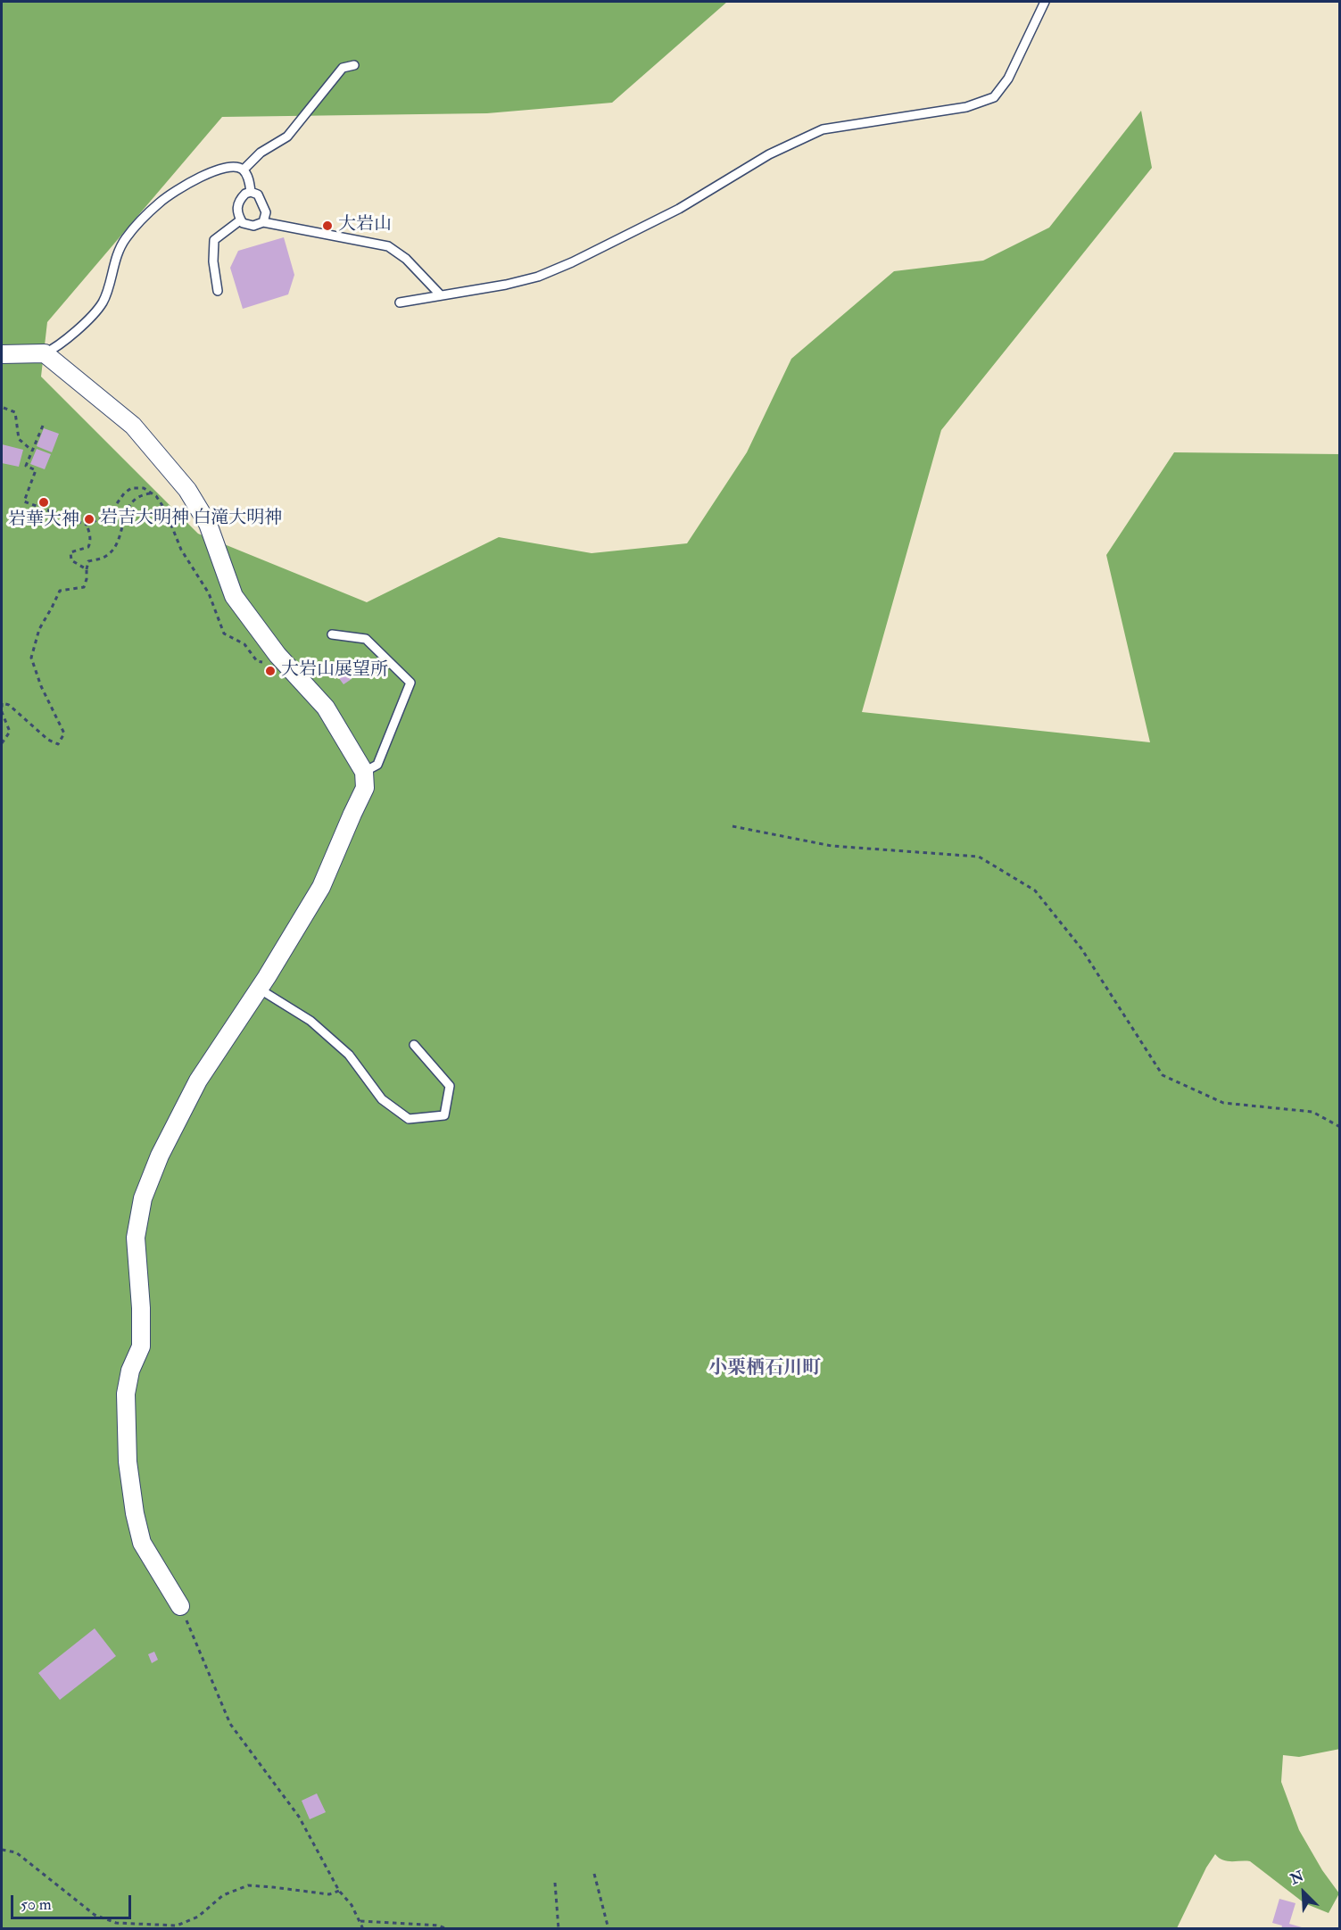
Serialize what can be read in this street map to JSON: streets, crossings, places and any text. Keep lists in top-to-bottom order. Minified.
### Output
{"districts":["小栗栖石川町"],"places":["大岩山","岩華大神","岩吉大明神 白滝大明神","大岩山展望所"],"scale_bar":"50 m","north":"top left"}
